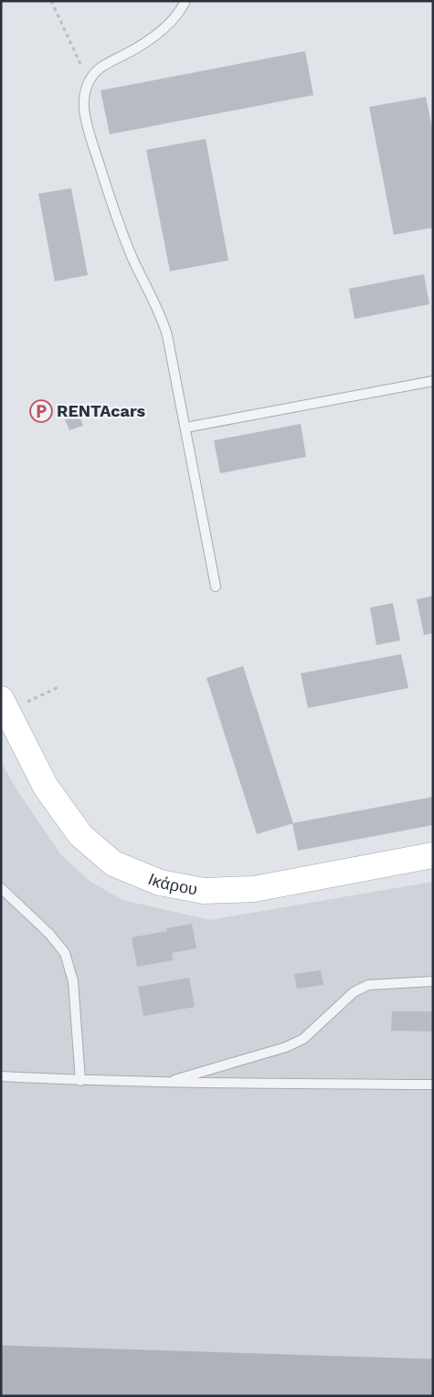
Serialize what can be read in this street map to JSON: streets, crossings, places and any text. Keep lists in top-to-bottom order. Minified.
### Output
{"streets":{"main road":["Ικάρου"]},"places":{"parking":["RENTAcars"]}}
